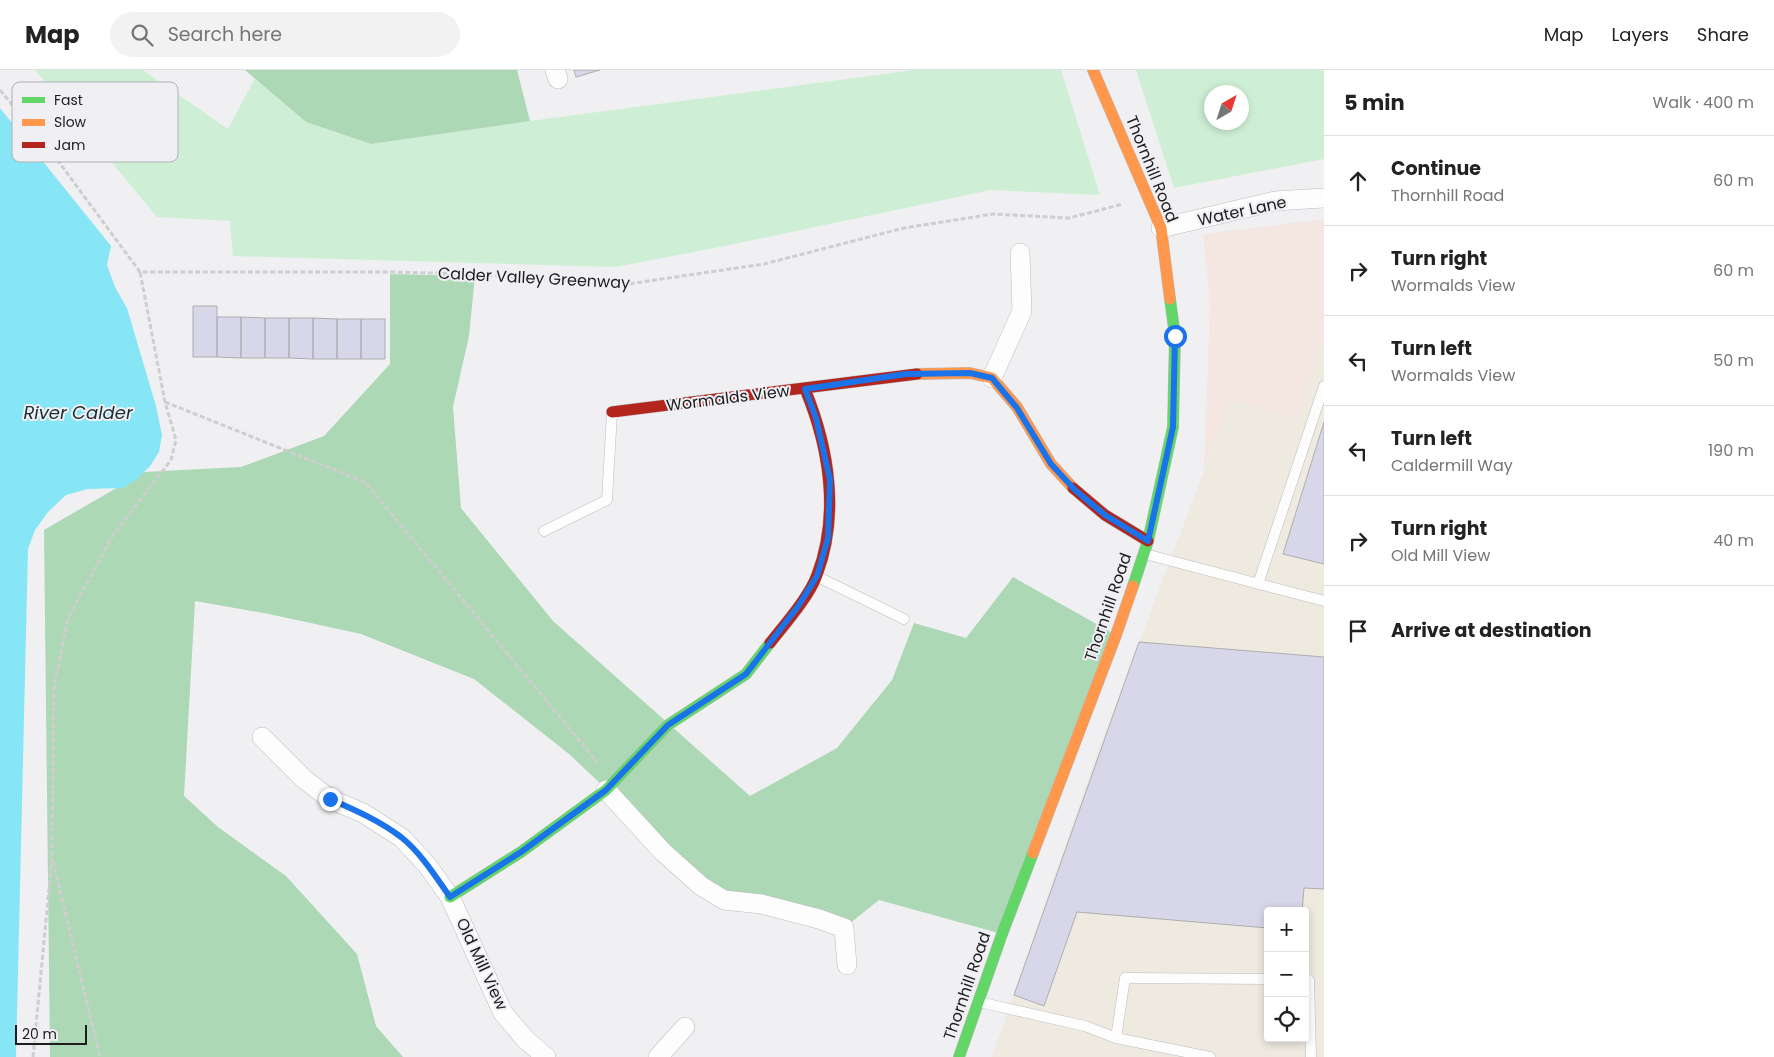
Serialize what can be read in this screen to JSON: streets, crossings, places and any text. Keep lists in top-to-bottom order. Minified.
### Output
{"streets":{"street":["Thornhill Road","Water Lane","Wormalds View","Old Mill View"],"path":["Calder Valley Greenway"]},"crossings":[["Thornhill Road","Water Lane"],["Thornhill Road","Calder Valley Greenway"]],"water":["River Calder"],"legend":["Fast","Slow","Jam"],"scale_bar":"20 m","north":"top right","page":{"header":"Map","search":"Search here","nav":["Map","Layers","Share"],"heading":["5 min","Walk · 400 m"],"list":[["Continue","Thornhill Road","60 m"],["Turn right","Wormalds View","60 m"],["Turn left","Wormalds View","50 m"],["Turn left","Caldermill Way","190 m"],["Turn right","Old Mill View","40 m"],"Arrive at destination"],"map_buttons":["+","−"],"scale":"20 m"}}
